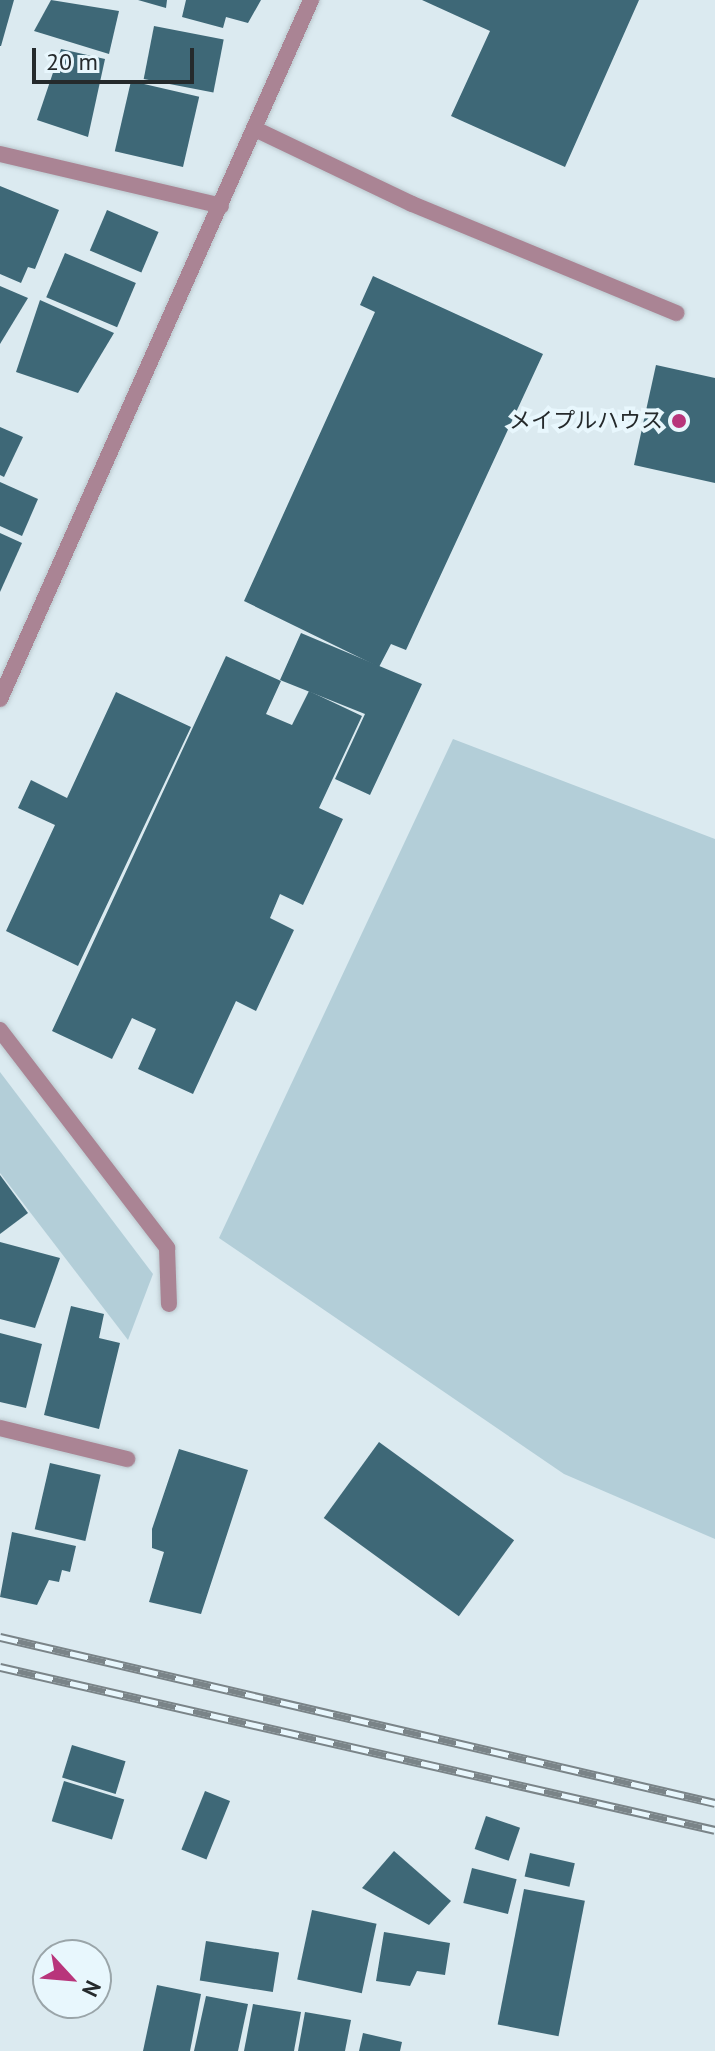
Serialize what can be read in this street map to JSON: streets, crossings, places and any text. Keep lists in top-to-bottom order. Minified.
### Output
{"places":["メイプルハウス"],"scale_bar":"20 m","north":"bottom right"}
